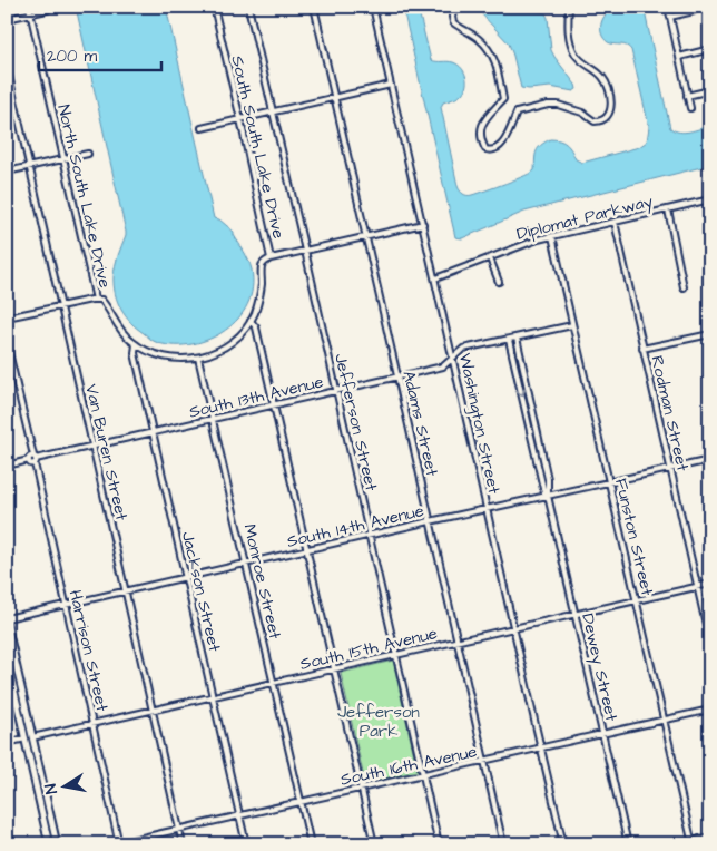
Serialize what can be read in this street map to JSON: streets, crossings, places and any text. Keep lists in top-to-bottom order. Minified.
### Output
{"streets":{"street":["South South Lake Drive","North South Lake Drive","Diplomat Parkway","South 13th Avenue","Rodman Street","Jefferson Street","Adams Street","Washington Street","Van Buren Street","South 14th Avenue","Funston Street","Monroe Street","Jackson Street","South 15th Avenue","Harrison Street","Dewey Street","South 16th Avenue"]},"crossings":[["South South Lake Drive","North South Lake Drive"],["South South Lake Drive","Monroe Street"],["North South Lake Drive","Monroe Street"],["North South Lake Drive","Jackson Street"],["Diplomat Parkway","Rodman Street"],["Diplomat Parkway","Washington Street"],["Diplomat Parkway","Funston Street"],["South 13th Avenue","Jefferson Street"],["South 13th Avenue","Adams Street"],["South 13th Avenue","Washington Street"],["South 13th Avenue","Van Buren Street"],["South 13th Avenue","Funston Street"],["South 13th Avenue","Monroe Street"],["South 13th Avenue","Jackson Street"],["South 13th Avenue","Harrison Street"],["South 13th Avenue","Dewey Street"],["Rodman Street","South 14th Avenue"],["Rodman Street","South 15th Avenue"],["Jefferson Street","South 14th Avenue"],["Jefferson Street","South 15th Avenue"],["Jefferson Street","South 16th Avenue"],["Adams Street","South 14th Avenue"],["Adams Street","South 15th Avenue"],["Adams Street","South 16th Avenue"],["Washington Street","South 14th Avenue"],["Washington Street","South 15th Avenue"],["Washington Street","South 16th Avenue"],["Van Buren Street","South 14th Avenue"],["Van Buren Street","South 15th Avenue"],["Van Buren Street","South 16th Avenue"],["South 14th Avenue","Funston Street"],["South 14th Avenue","Monroe Street"],["South 14th Avenue","Jackson Street"],["South 14th Avenue","Harrison Street"],["South 14th Avenue","Dewey Street"],["Funston Street","South 15th Avenue"],["Funston Street","South 16th Avenue"],["Monroe Street","South 15th Avenue"],["Monroe Street","South 16th Avenue"],["Jackson Street","South 15th Avenue"],["Jackson Street","South 16th Avenue"],["South 15th Avenue","Harrison Street"],["South 15th Avenue","Dewey Street"],["Harrison Street","South 16th Avenue"],["Dewey Street","South 16th Avenue"]],"parks":["Jefferson Park"],"scale_bar":"200 m","north":"left"}
